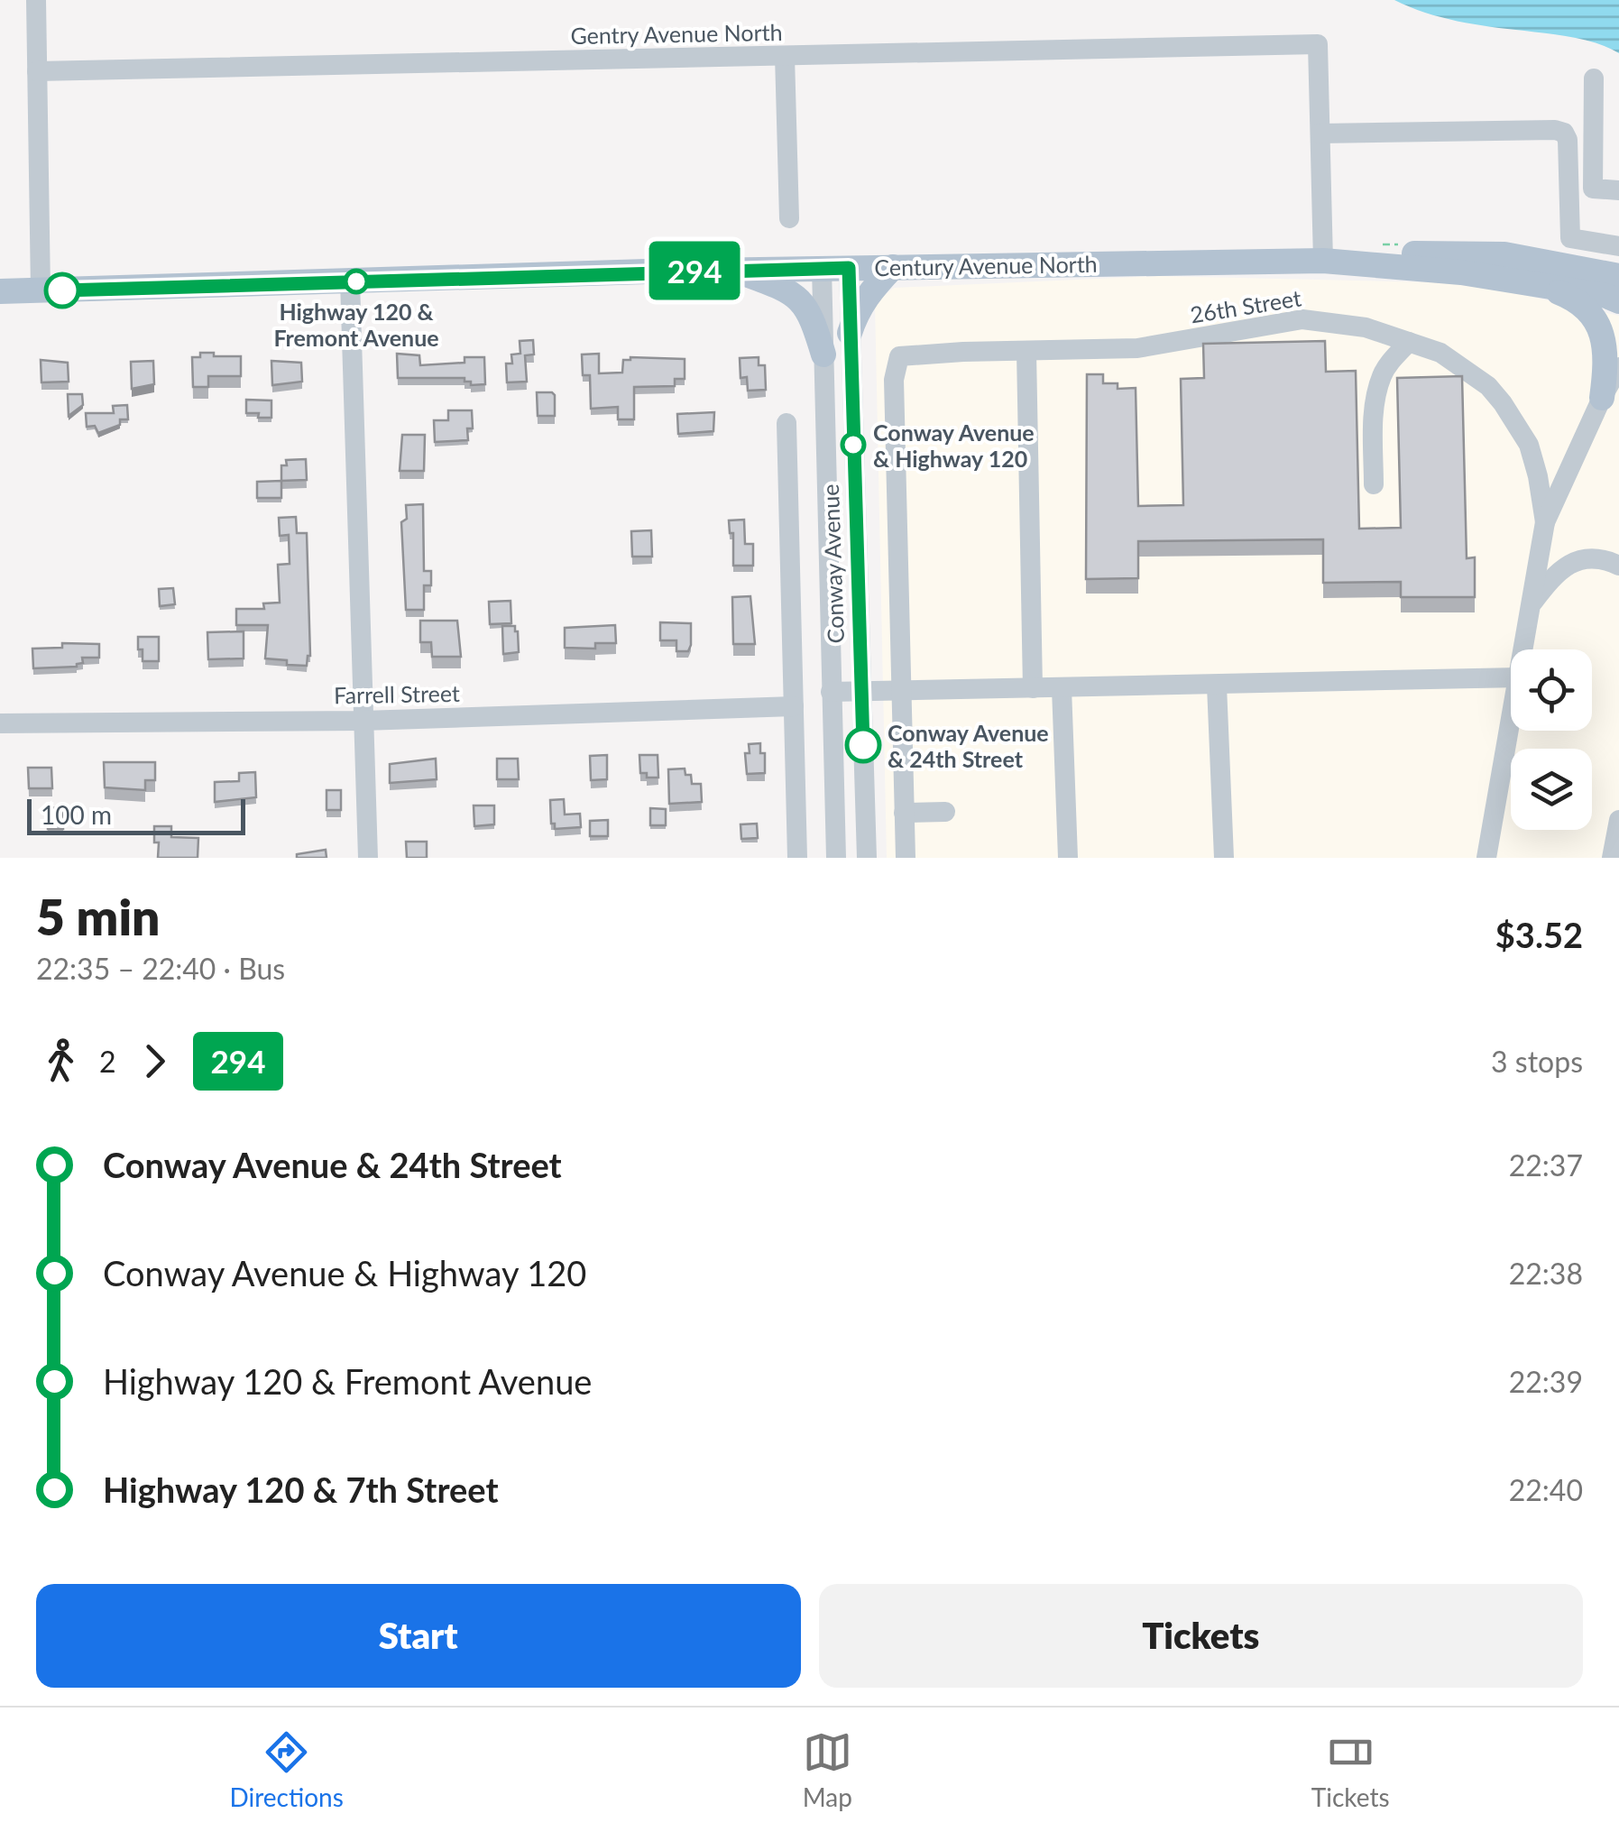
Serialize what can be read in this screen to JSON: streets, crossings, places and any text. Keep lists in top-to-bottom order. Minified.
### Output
{"streets":{"main road":["Century Avenue North"],"street":["Gentry Avenue North","26th Street","Conway Avenue","Farrell Street"]},"crossings":[["Century Avenue North","Conway Avenue"]],"places":["Highway 120 & Fremont Avenue","Conway Avenue & Highway 120","Conway Avenue & 24th Street"],"lines":["bus line 294"],"scale_bar":"100 m","page":{"on_map":"294","scale":"100 m","heading":["5 min","22:35 – 22:40 · Bus","$3.52"],"legs":["2","294","3 stops"],"list":[{"name":"Conway Avenue & 24th Street","value":"22:37"},{"name":"Conway Avenue & Highway 120","value":"22:38"},{"name":"Highway 120 & Fremont Avenue","value":"22:39"},{"name":"Highway 120 & 7th Street","value":"22:40"}],"buttons":["Start","Tickets"],"tabs":["Directions","Map","Tickets"]}}
